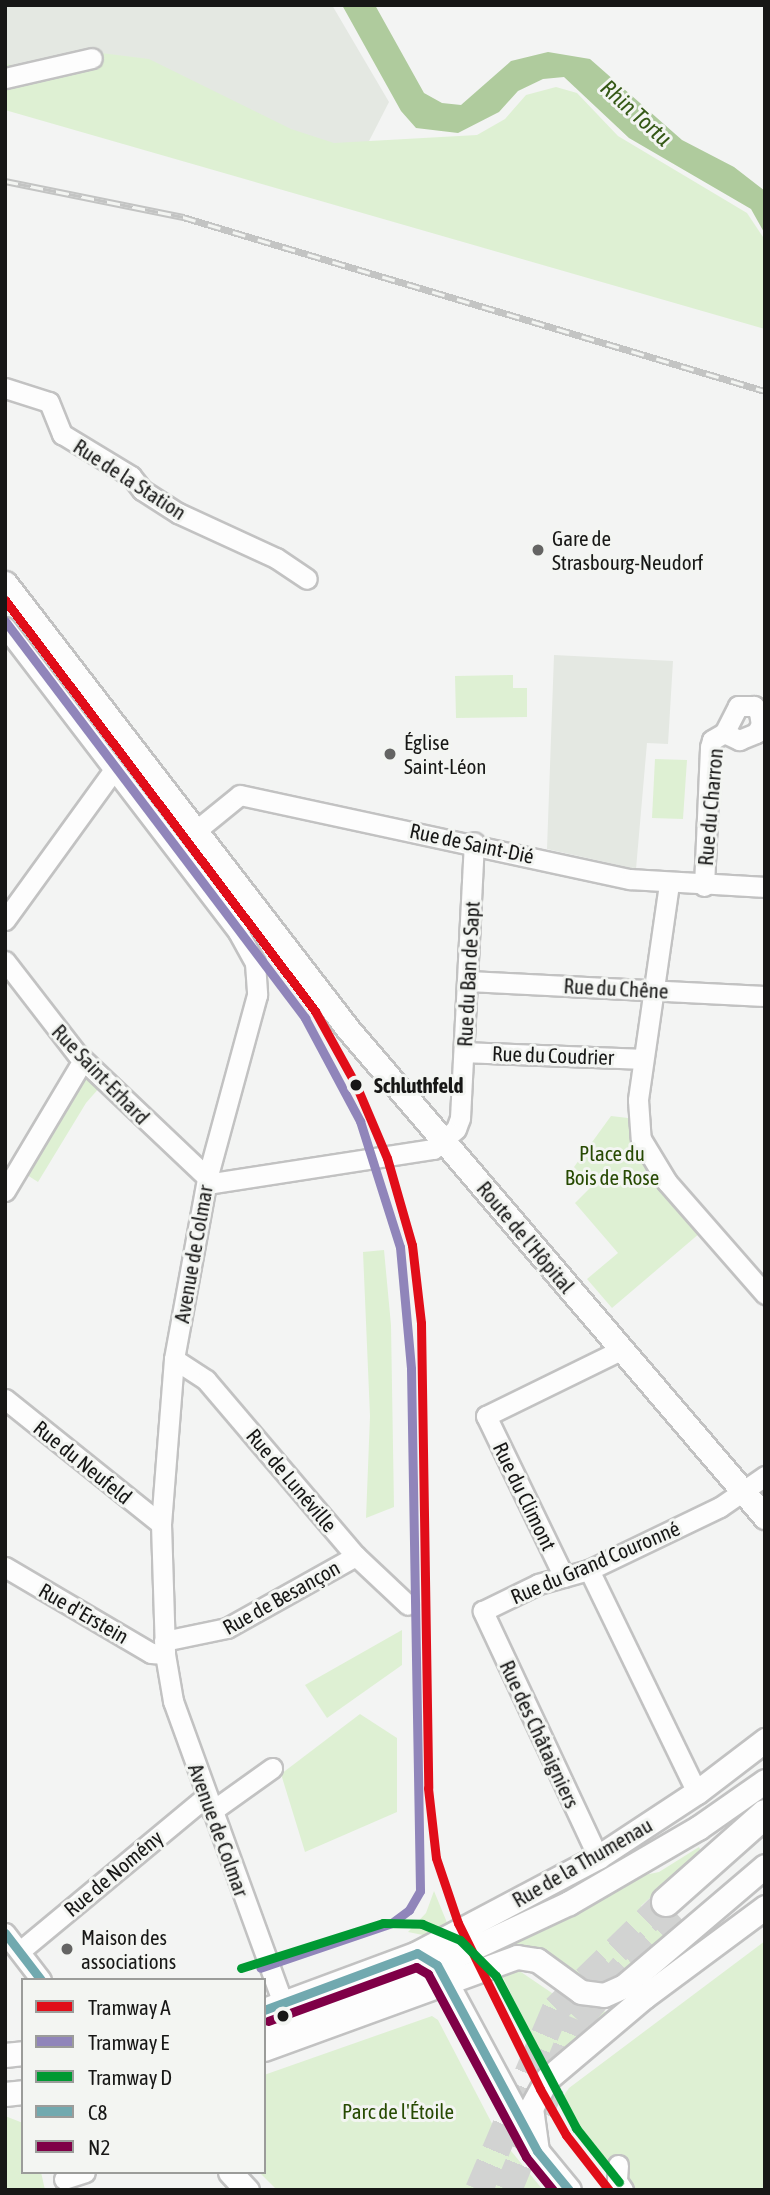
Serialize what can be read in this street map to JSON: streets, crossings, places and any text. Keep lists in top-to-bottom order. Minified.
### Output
{"streets":{"main road":["Route de l'Hôpital","Rue de la Thumenau"],"street":["Rue de la Station","Rue du Charron","Rue de Saint-Dié","Rue du Ban de Sapt","Rue du Chêne","Rue du Coudrier","Rue Saint-Erhard","Avenue de Colmar","Rue du Neufeld","Rue de Lunéville","Rue du Climont","Rue du Grand Couronné","Rue de Besançon","Rue d'Erstein","Rue des Châtaigniers","Rue de Nomény"]},"crossings":[["Rue du Charron","Rue de Saint-Dié"],["Rue de Saint-Dié","Rue du Ban de Sapt"],["Rue de Saint-Dié","Route de l'Hôpital"],["Rue du Ban de Sapt","Rue du Chêne"],["Rue du Ban de Sapt","Rue du Coudrier"],["Rue du Ban de Sapt","Route de l'Hôpital"],["Rue Saint-Erhard","Avenue de Colmar"],["Route de l'Hôpital","Rue du Climont"],["Route de l'Hôpital","Rue du Grand Couronné"],["Avenue de Colmar","Rue du Neufeld"],["Avenue de Colmar","Rue de Lunéville"],["Avenue de Colmar","Rue de Besançon"],["Avenue de Colmar","Rue d'Erstein"],["Avenue de Colmar","Rue de la Thumenau"],["Avenue de Colmar","Rue de Nomény"],["Rue de Lunéville","Rue de Besançon"],["Rue du Climont","Rue du Grand Couronné"],["Rue du Grand Couronné","Rue des Châtaigniers"],["Rue de Besançon","Rue d'Erstein"],["Rue des Châtaigniers","Rue de la Thumenau"]],"water":["Rhin Tortu"],"parks":["Place du Bois de Rose","Parc de l'Étoile"],"places":["Gare de Strasbourg-Neudorf","Église Saint-Léon","Schluthfeld","Maison des associations"],"lines":["tram line A","tram line E","tram line D","transit line C8","transit line N2"],"legend":["Tramway A","Tramway E","Tramway D","C8","N2"]}
